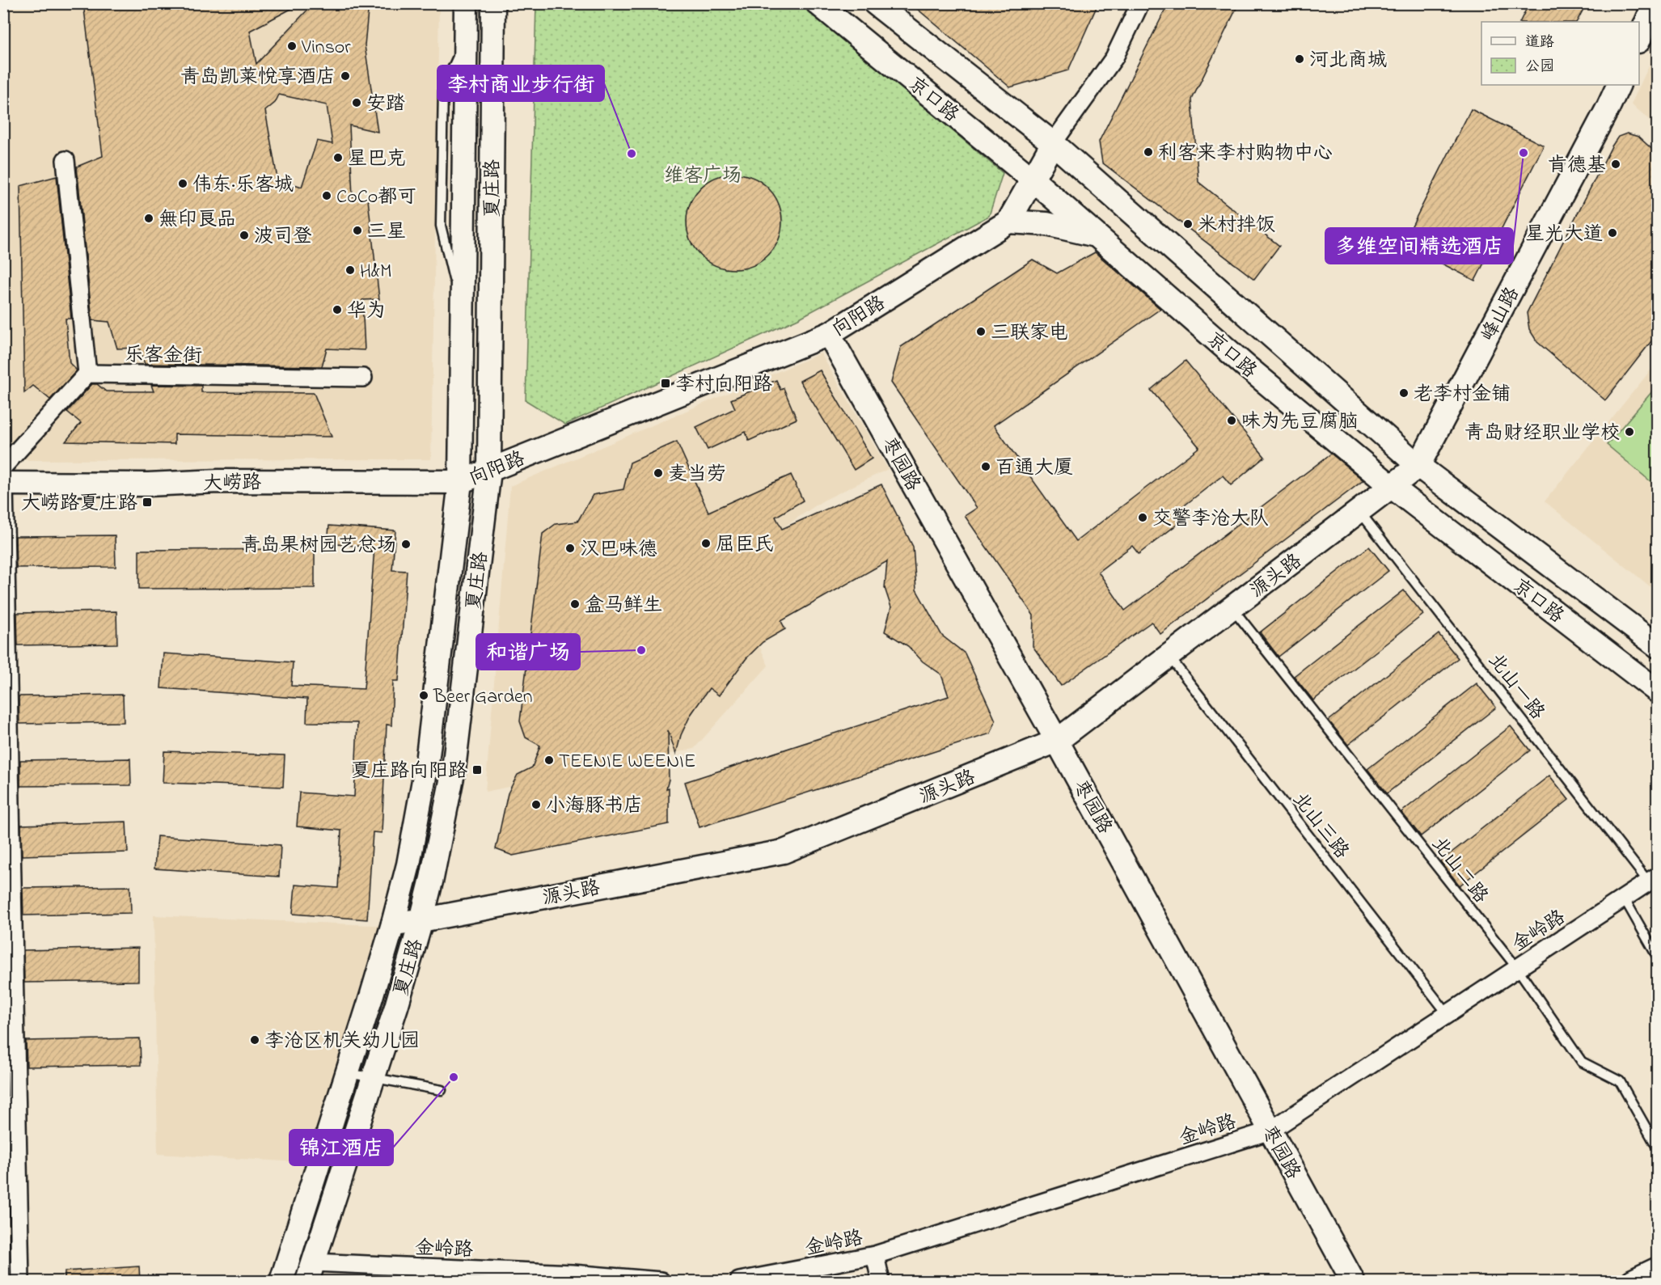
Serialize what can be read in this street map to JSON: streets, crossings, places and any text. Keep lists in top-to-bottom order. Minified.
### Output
{"streets":{"main road":["京口路","夏庄路","峰山路","向阳路","枣园路","大崂路","源头路"],"street":["乐客金街","金岭路"],"lane":["北山一路","北山三路","北山二路"]},"crossings":[["京口路","峰山路"],["京口路","向阳路"],["京口路","源头路"],["夏庄路","向阳路"],["夏庄路","大崂路"],["夏庄路","源头路"],["夏庄路","金岭路"],["峰山路","源头路"],["向阳路","枣园路"],["向阳路","大崂路"],["枣园路","源头路"],["枣园路","金岭路"],["源头路","北山一路"],["源头路","北山三路"],["源头路","北山二路"],["北山一路","金岭路"],["北山三路","金岭路"],["北山二路","金岭路"]],"parks":["维客广场"],"places":{"other":["Vinsor","河北商城","青岛凯莱悦享酒店","安踏","利客来李村购物中心","多维空间精选酒店","李村商业步行街","星巴克","肯德基","伟东·乐客城","CoCo都可","無印良品","米村拌饭","三星","星光大道","波司登","H&M","华为","三联家电","老李村金铺","味为先豆腐脑","青岛财经职业学校","百通大厦","麦当劳","交警李沧大队","屈臣氏","青岛果树园艺总场","汉巴味德","盒马鲜生","和谐广场","Beer Garden","TEENIE WEENIE","小海豚书店","李沧区机关幼儿园","锦江酒店"],"transit":["李村向阳路","大崂路夏庄路","夏庄路向阳路"]},"legend":["道路","公园"]}
